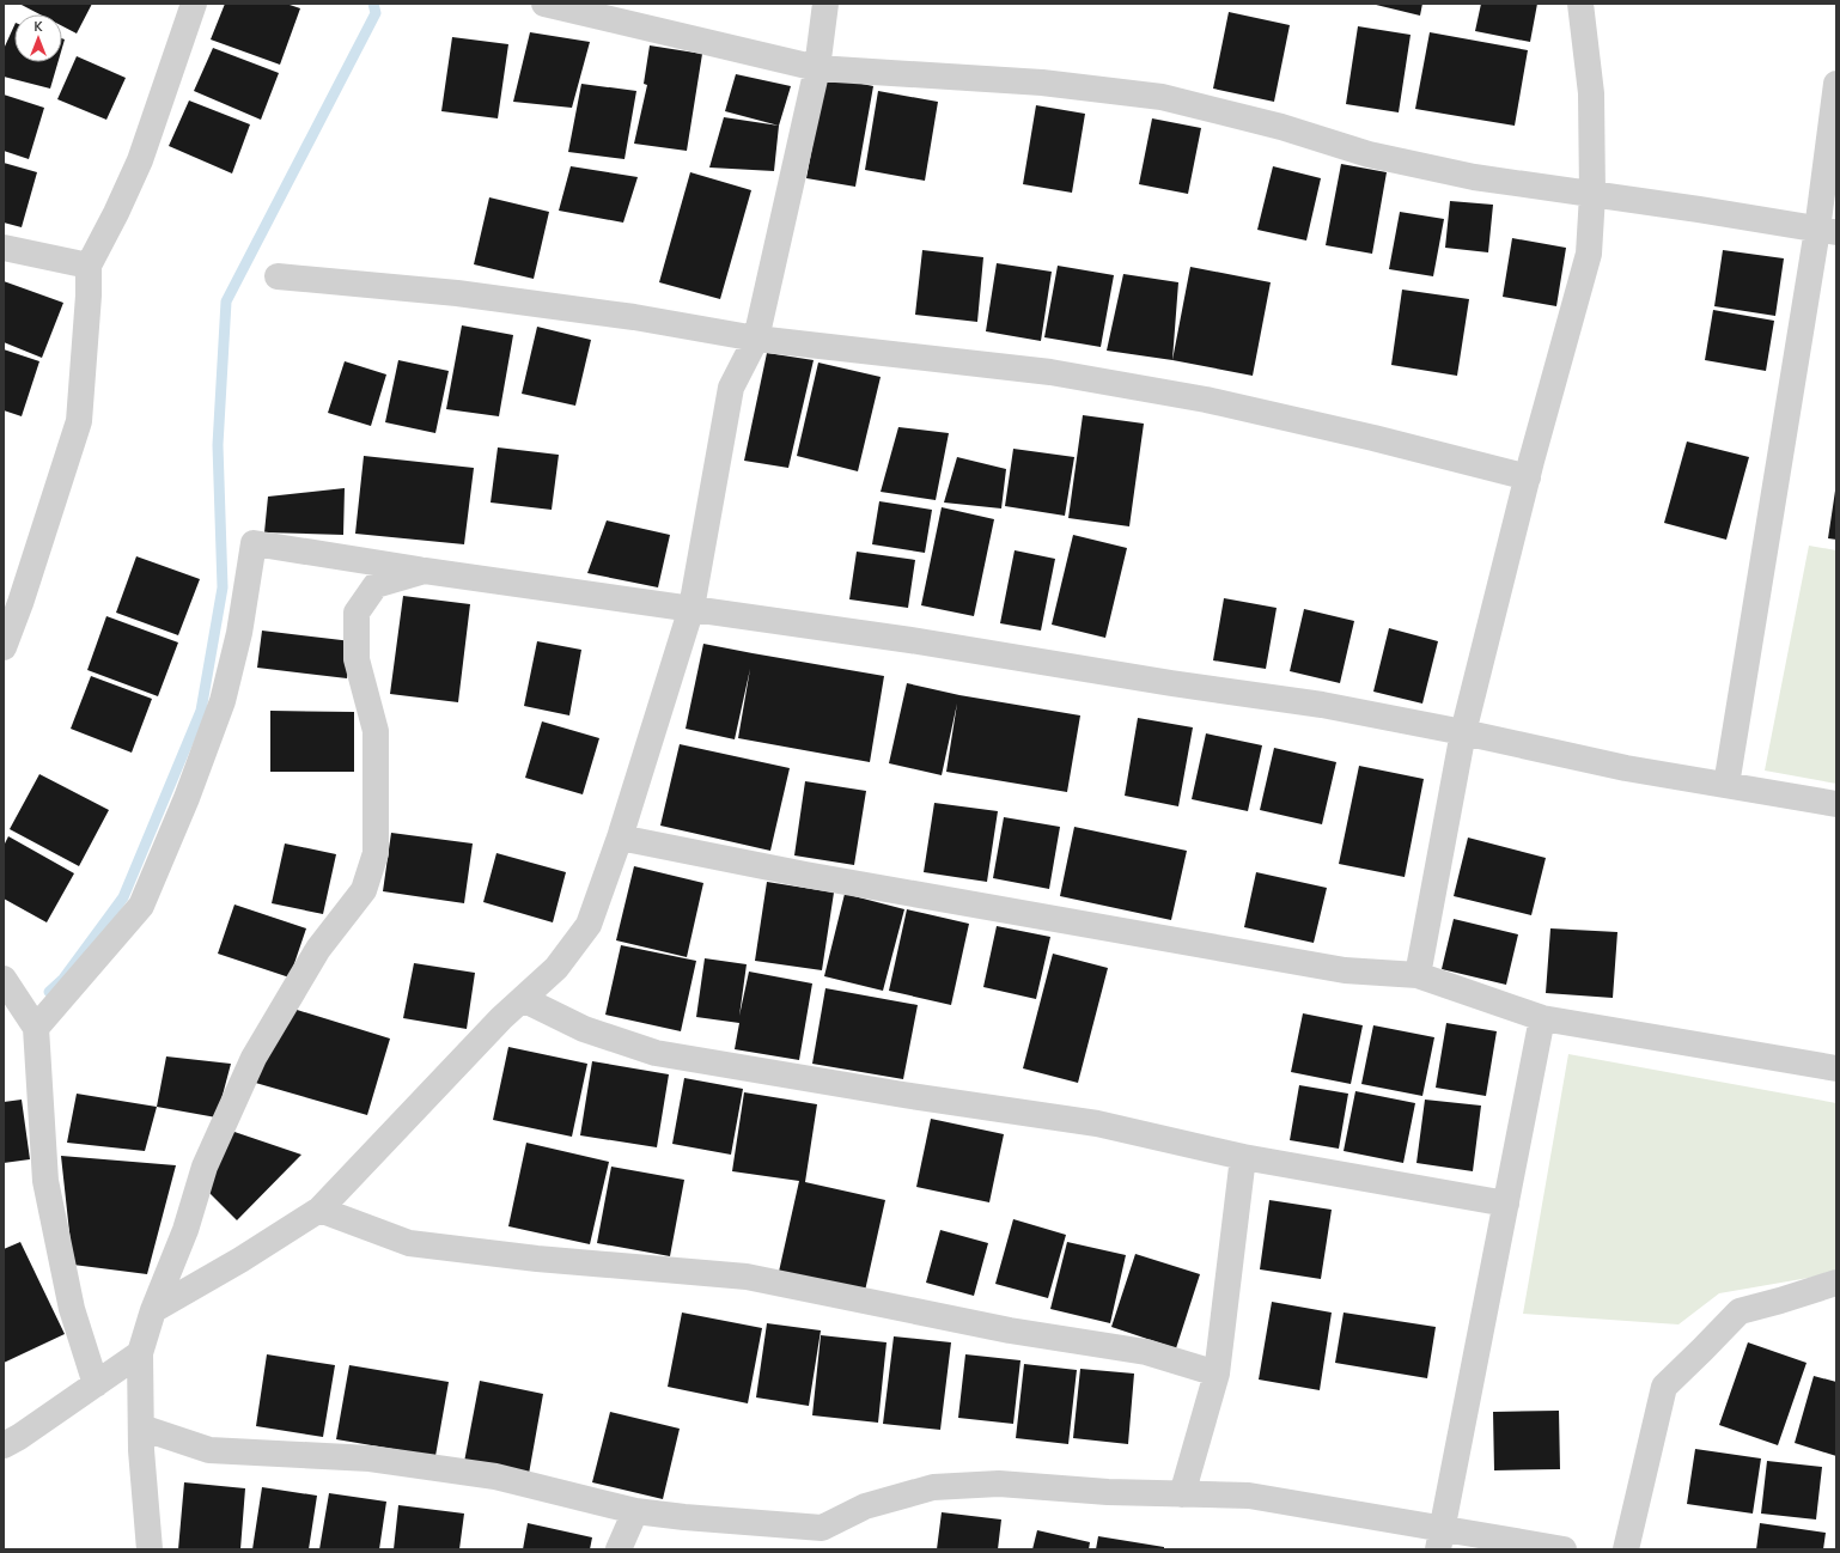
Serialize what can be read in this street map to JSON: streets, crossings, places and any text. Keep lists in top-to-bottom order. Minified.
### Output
{"north":"top"}
